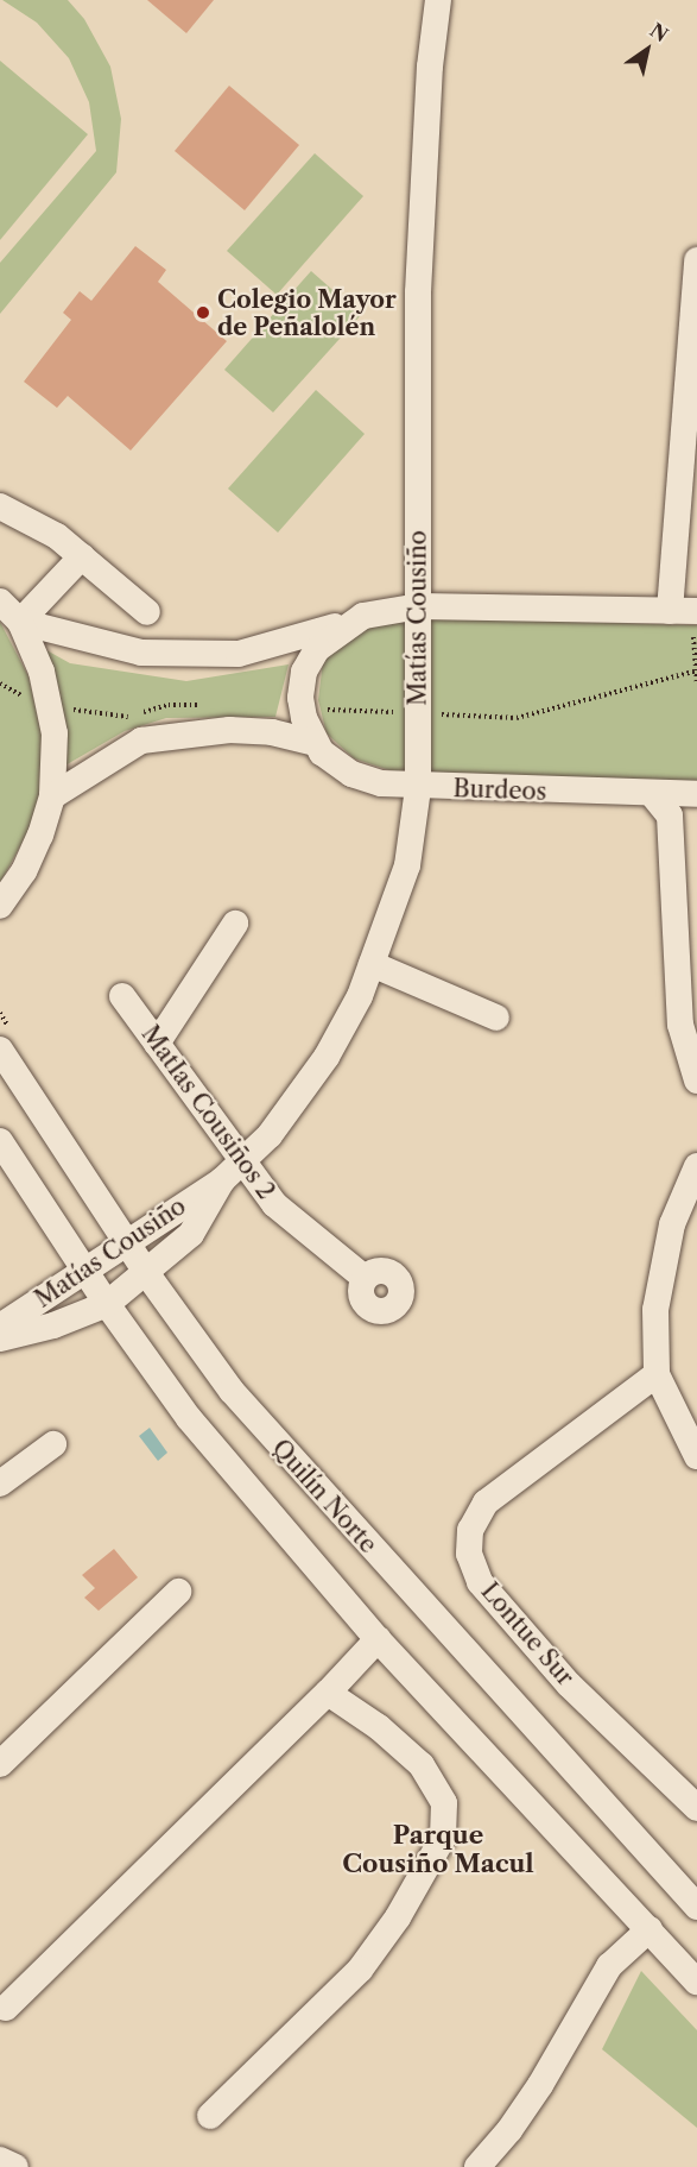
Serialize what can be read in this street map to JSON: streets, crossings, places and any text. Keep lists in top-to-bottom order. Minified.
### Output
{"streets":{"street":["Matías Cousiño","Burdeos","MatIas Cousiños 2","Quilín Norte","Lontue Sur"]},"crossings":[["Matías Cousiño","Burdeos"],["Matías Cousiño","MatIas Cousiños 2"],["Matías Cousiño","Quilín Norte"]],"districts":["Parque Cousiño Macul"],"places":["Colegio Mayor de Peñalolén"],"north":"top right"}
